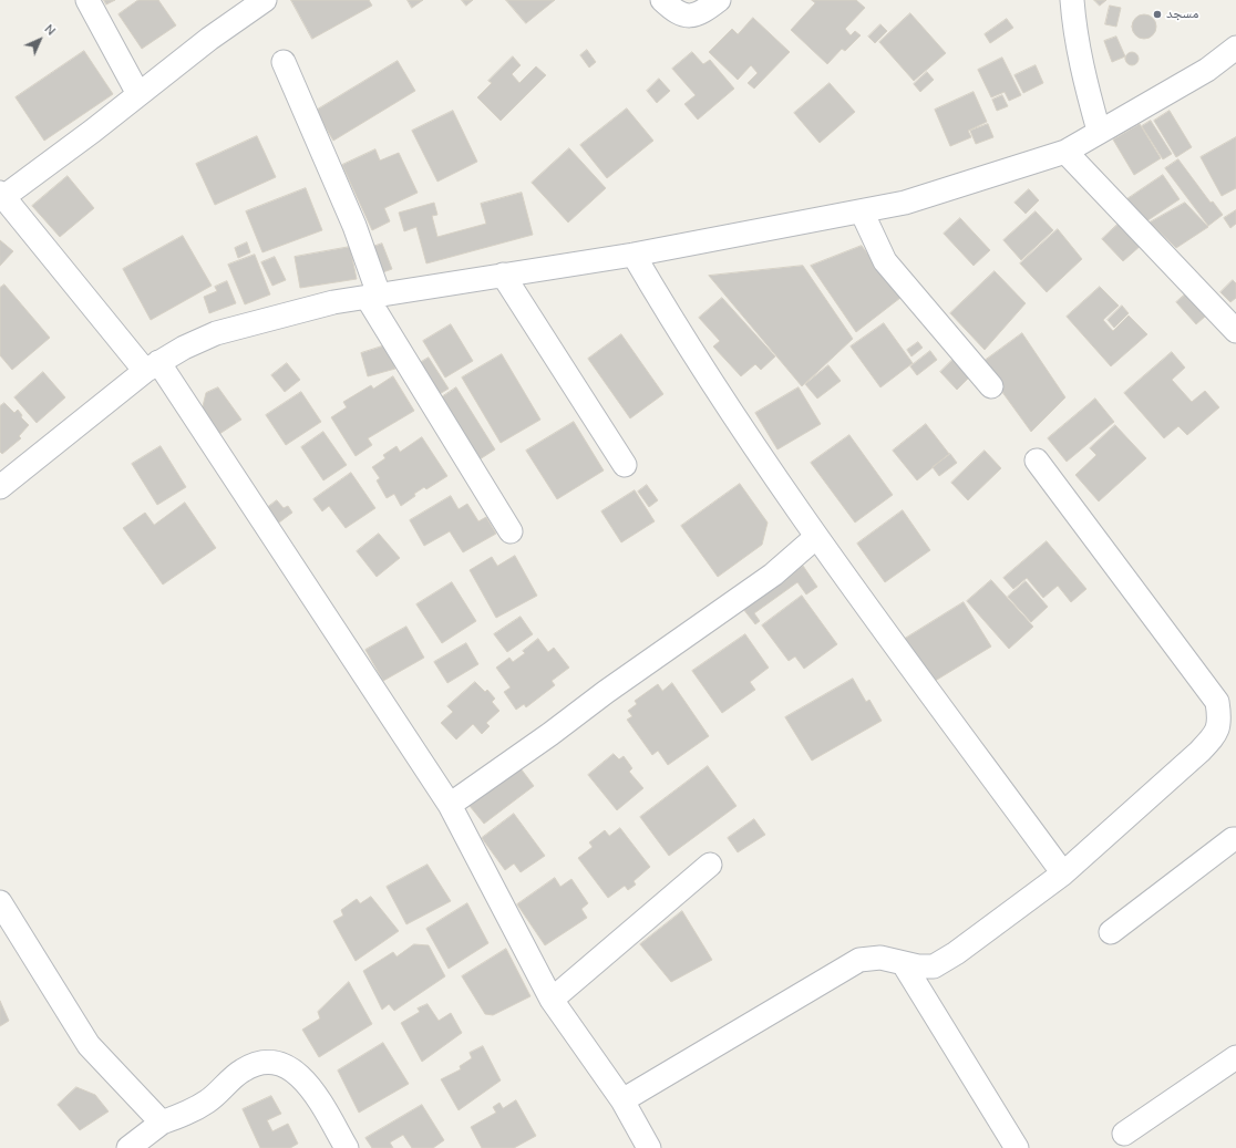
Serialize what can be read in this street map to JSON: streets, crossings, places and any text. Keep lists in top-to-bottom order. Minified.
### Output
{"places":["مسجد"],"north":"top right"}
